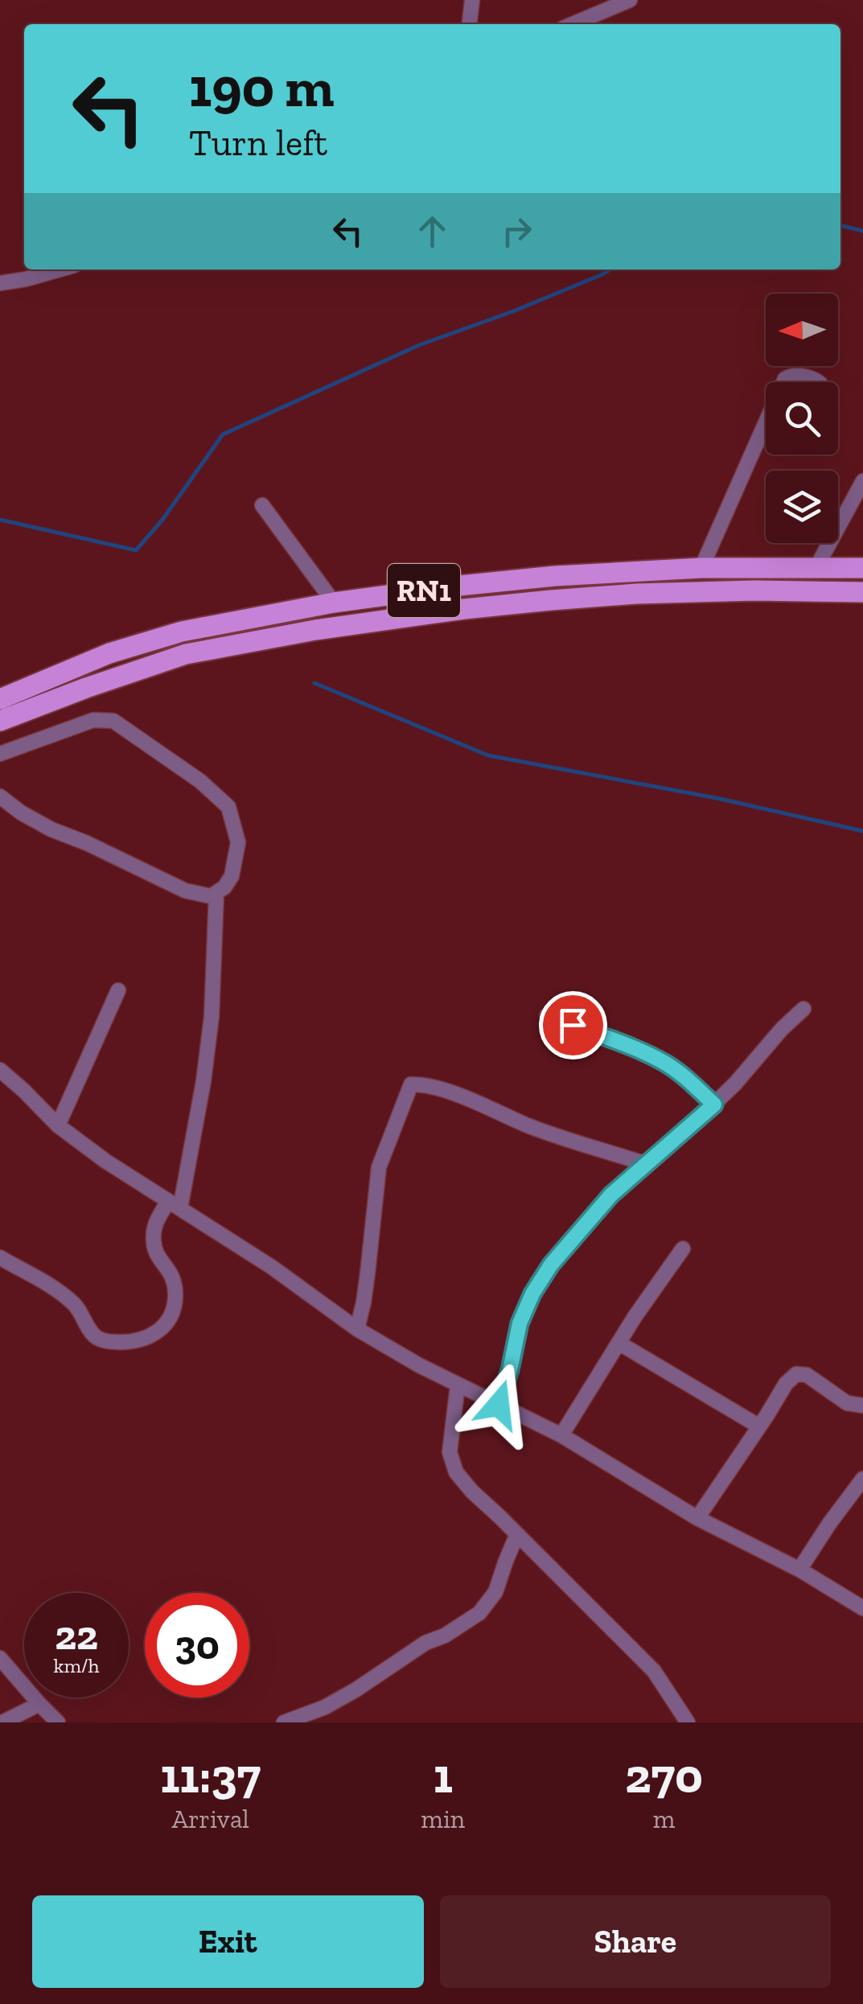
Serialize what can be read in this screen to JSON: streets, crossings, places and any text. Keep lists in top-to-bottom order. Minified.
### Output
{"streets":{"main road":["RN1"]},"north":"left","page":{"turn":["190 m","Turn left"],"speed":"22 km/h","limit":"30","eta":["11:37","Arrival","1","min","270","m"],"buttons":["Exit","Share"]}}
